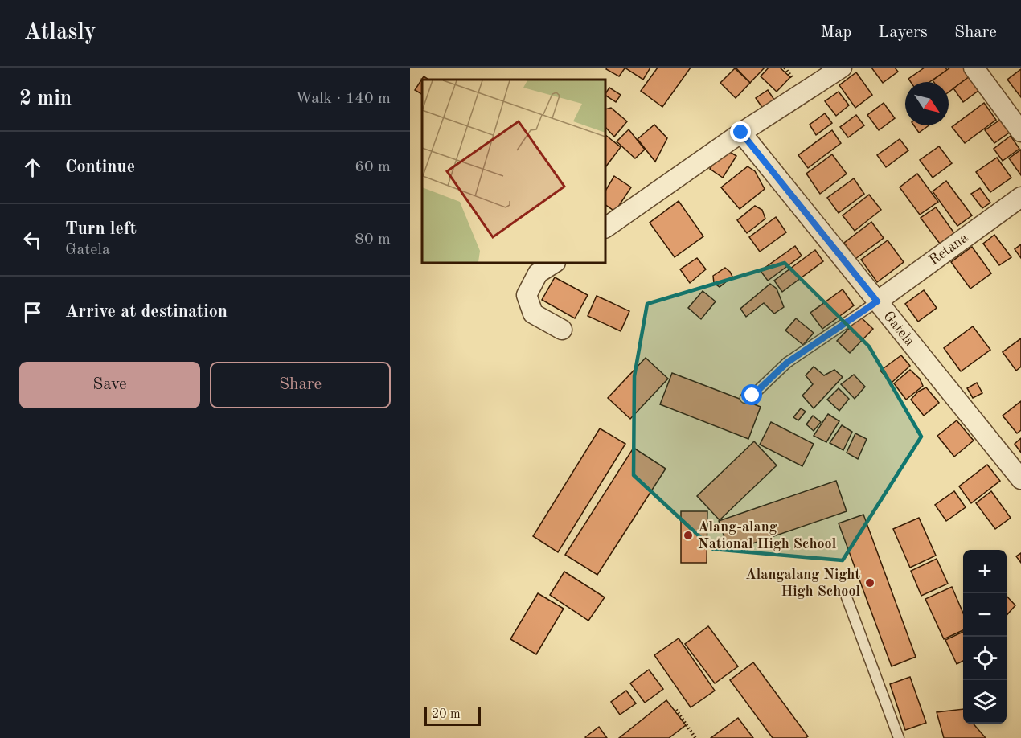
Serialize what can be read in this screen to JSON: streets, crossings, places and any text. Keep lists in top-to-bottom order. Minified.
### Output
{"streets":{"street":["Retana","Gatela"]},"crossings":[["Retana","Gatela"]],"places":["Alang-alang National High School","Alangalang Night High School"],"scale_bar":"20 m","north":"bottom right","page":{"header":"Atlasly","nav":["Map","Layers","Share"],"heading":["2 min","Walk · 140 m"],"list":[["Continue","60 m"],["Turn left","Gatela","80 m"],"Arrive at destination"],"buttons":["Save","Share"],"map_buttons":["+","−"],"scale":"20 m"}}
